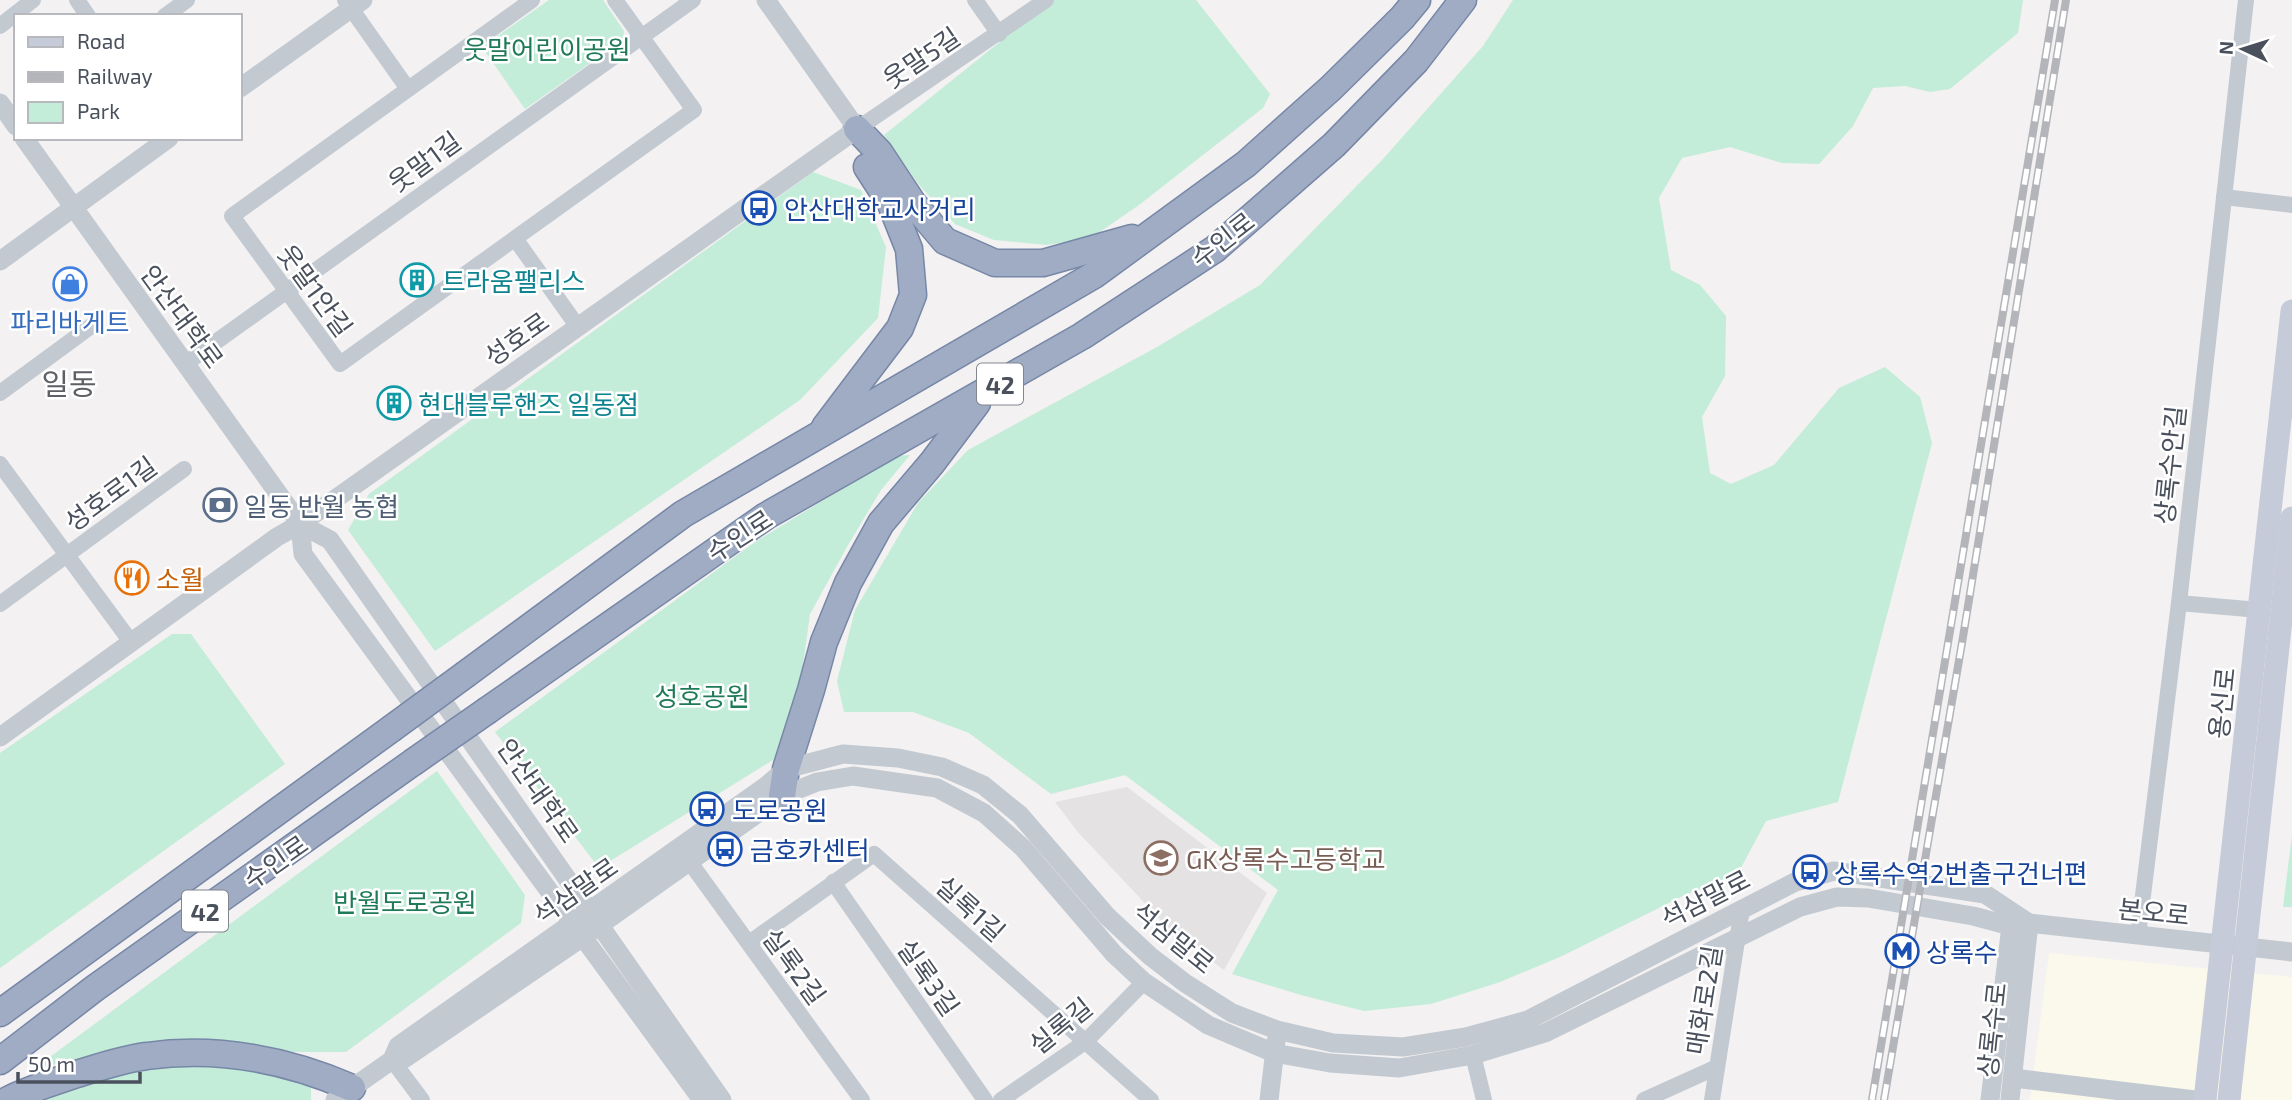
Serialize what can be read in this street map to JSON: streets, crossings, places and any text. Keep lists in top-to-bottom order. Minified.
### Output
{"streets":{"highway":["수인로","42"],"main road":["용신로"],"street":["웃말5길","웃말1길","웃말1안길","안산대학로","성호로","상록수안길","성호로1길","석삼말로","실록1길","본오로","실록2길","실록3길","매화로2길","실록길","상록수로"]},"crossings":[["웃말5길","성호로"],["웃말1길","웃말1안길"],["웃말1길","안산대학로"],["안산대학로","성호로"],["안산대학로","석삼말로"],["성호로","성호로1길"],["상록수안길","본오로"],["용신로","본오로"],["석삼말로","본오로"],["석삼말로","실록2길"],["석삼말로","매화로2길"],["석삼말로","실록길"],["석삼말로","상록수로"],["실록1길","실록2길"],["실록1길","실록3길"],["실록1길","실록길"],["본오로","상록수로"]],"districts":["일동"],"parks":["웃말어린이공원","성호공원","반월도로공원"],"places":{"bus stop":["안산대학교사거리","도로공원","금호카센터","상록수역2번출구건너편"],"building":["트라움팰리스","현대블루핸즈 일동점"],"shop":["파리바게트"],"bank":["일동 반월 농협"],"restaurant":["소월"],"school or university":["GK상록수고등학교"],"metro station":["상록수"]},"legend":["Road","Railway","Park"],"scale_bar":"50 m","north":"left"}
